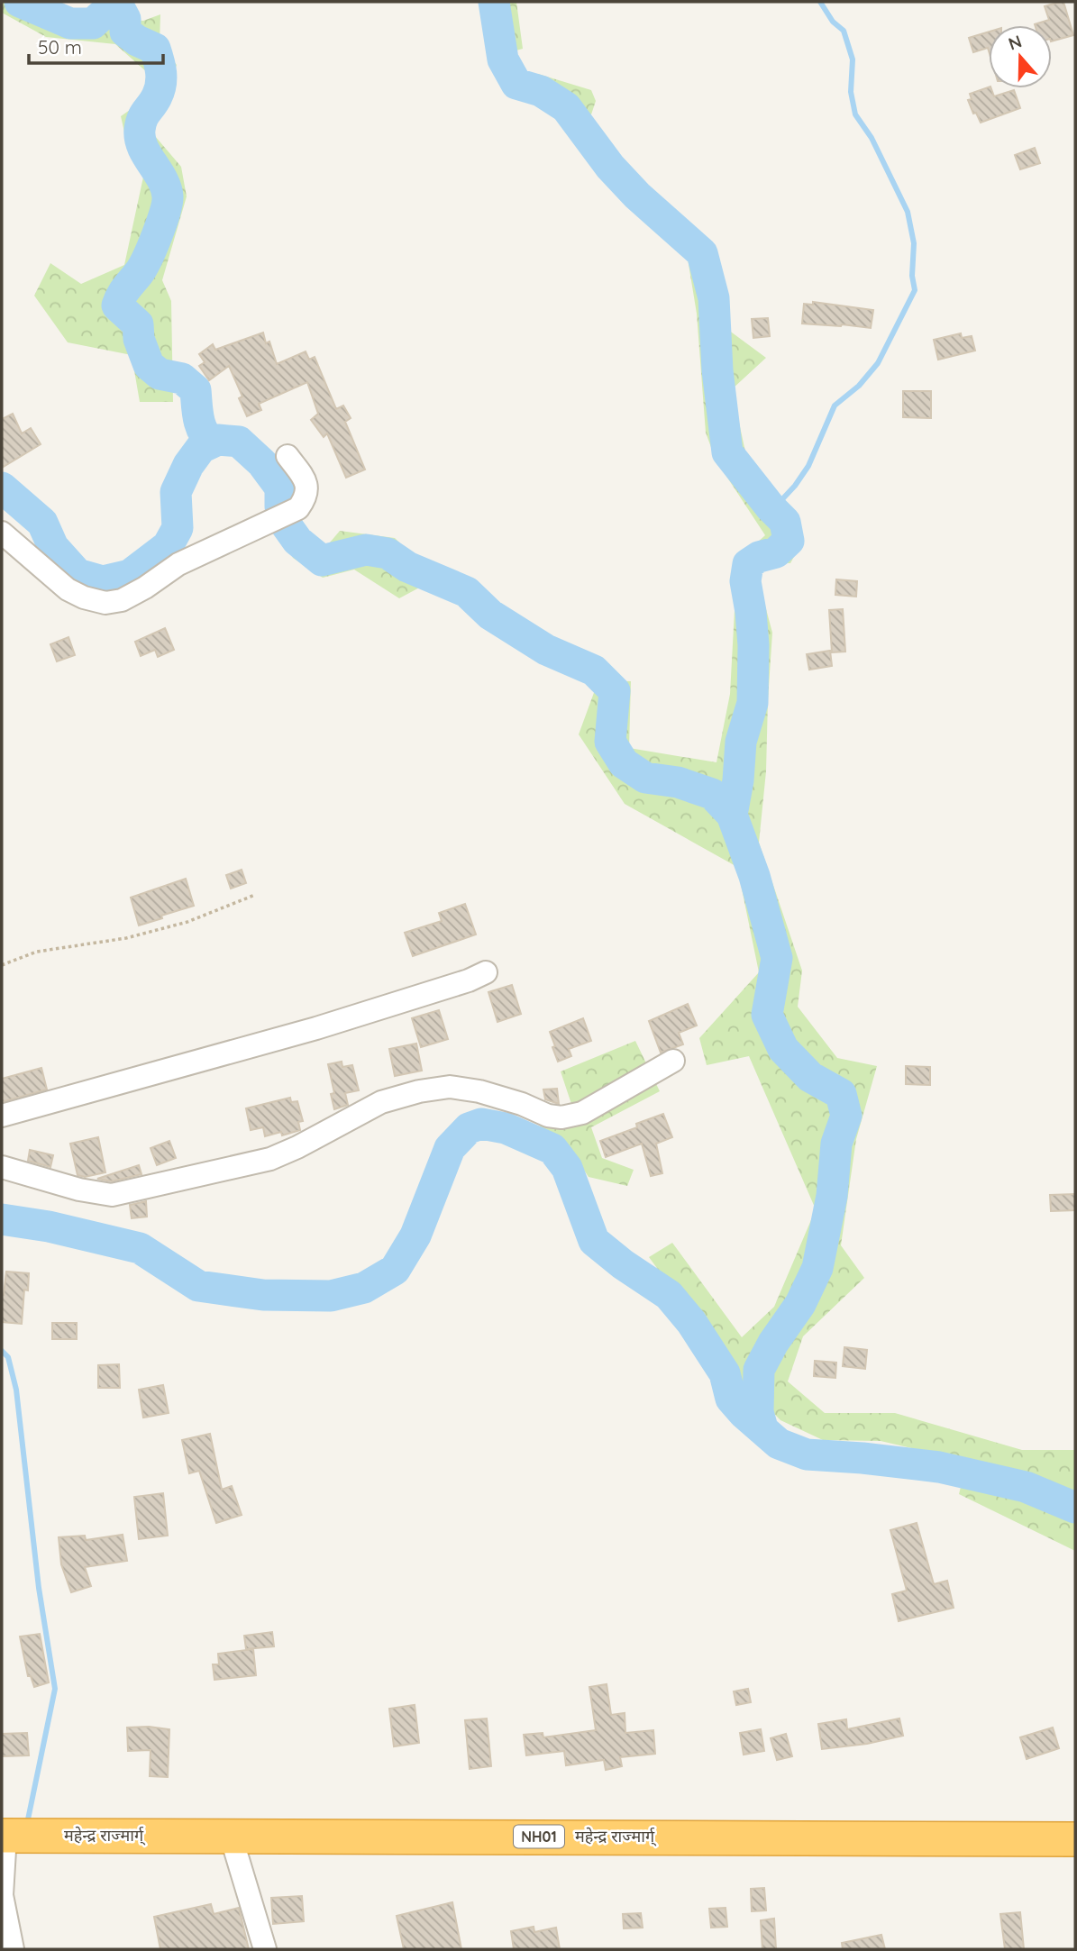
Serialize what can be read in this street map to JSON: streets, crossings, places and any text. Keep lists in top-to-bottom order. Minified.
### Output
{"streets":{"highway":["महेन्द्र राज्मार्ग्","NH01"]},"scale_bar":"50 m","north":"top"}
